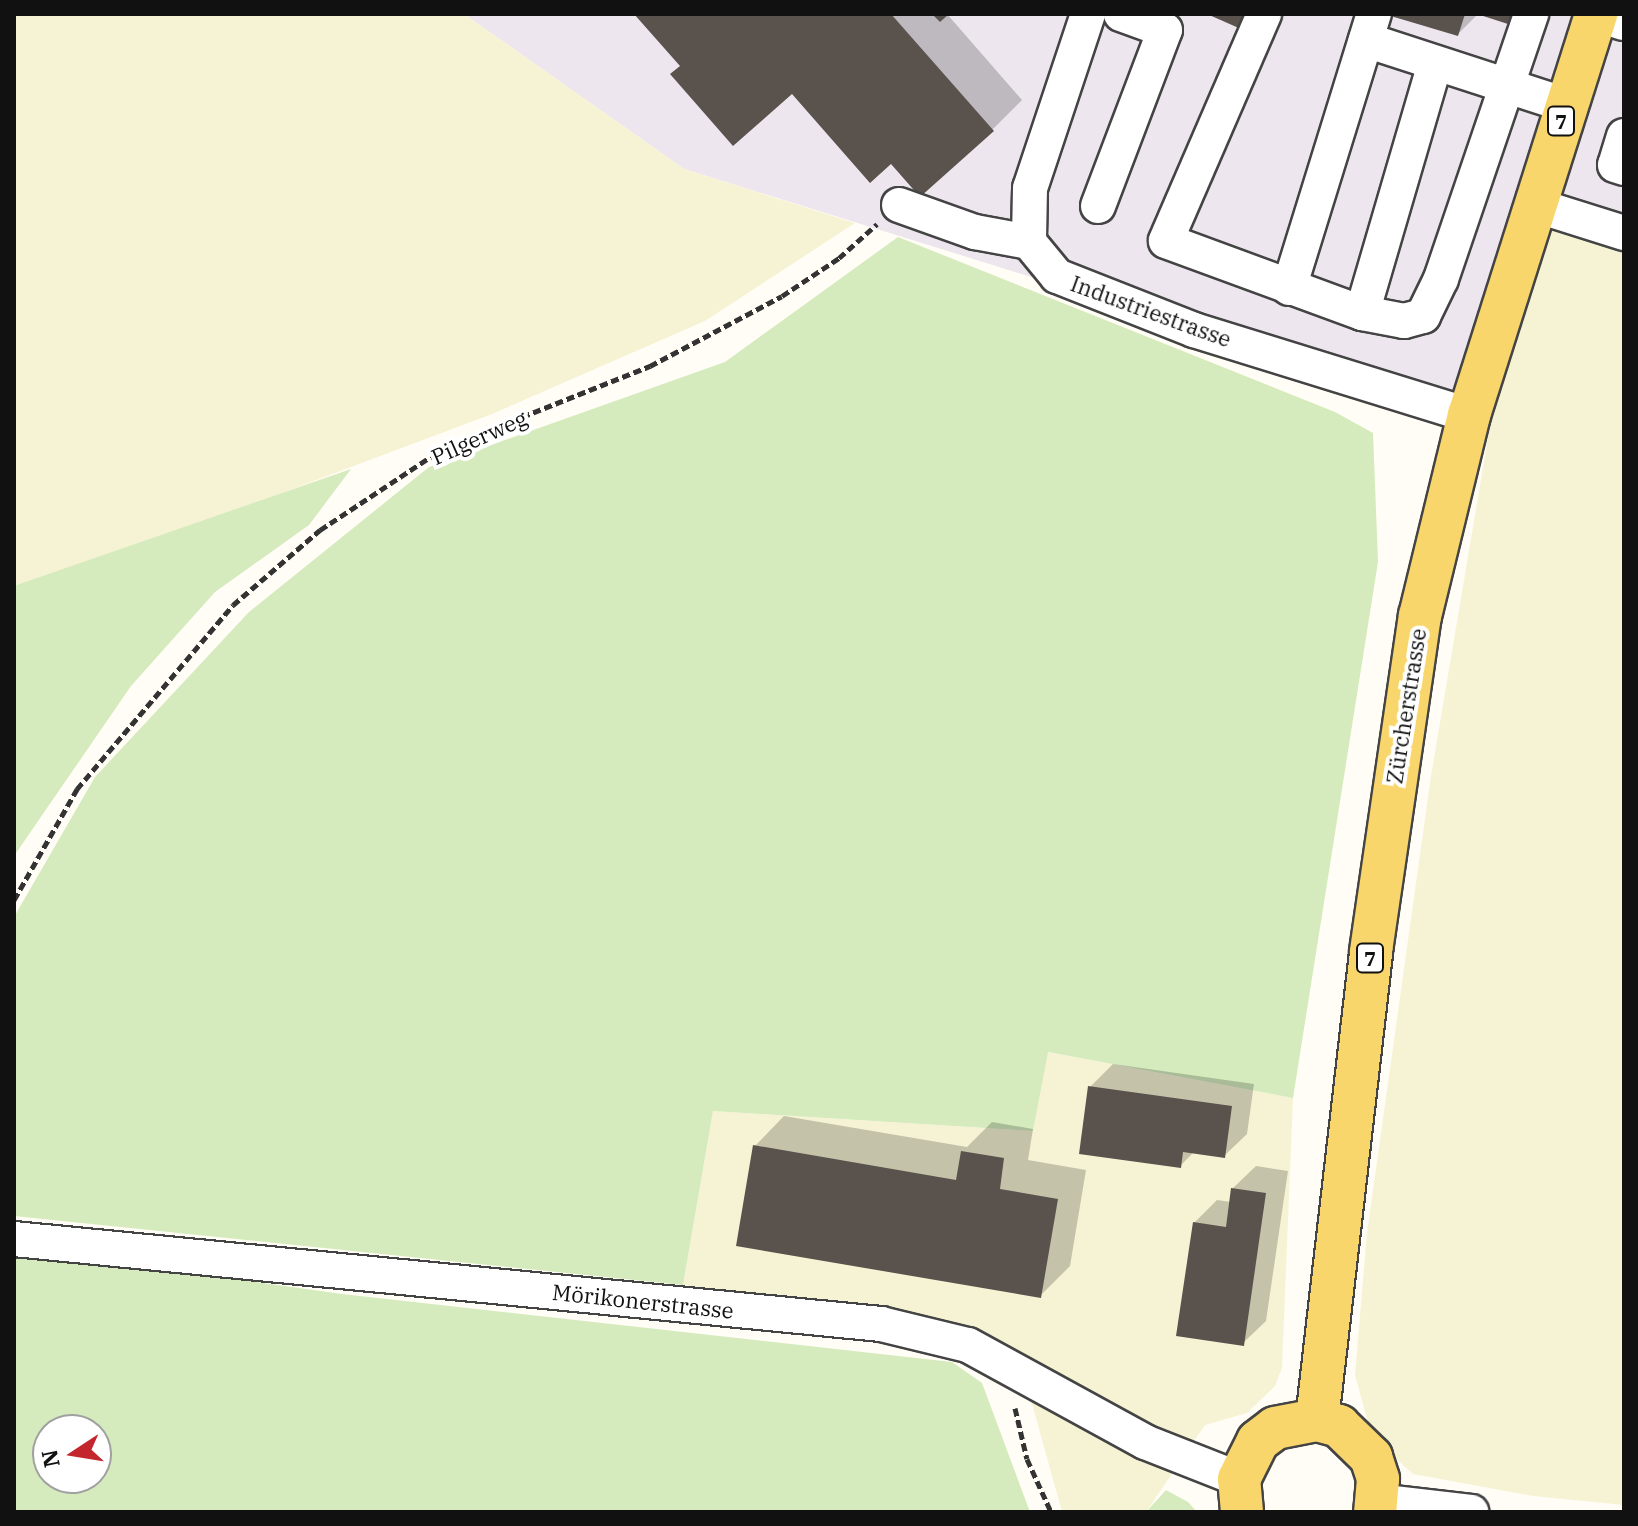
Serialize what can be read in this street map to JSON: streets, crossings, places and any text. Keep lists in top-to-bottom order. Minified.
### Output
{"streets":{"main road":["7","Zürcherstrasse"],"street":["Industriestrasse","Mörikonerstrasse"],"path":["Pilgerweg"]},"crossings":[["Industriestrasse","Zürcherstrasse"]],"north":"left"}
